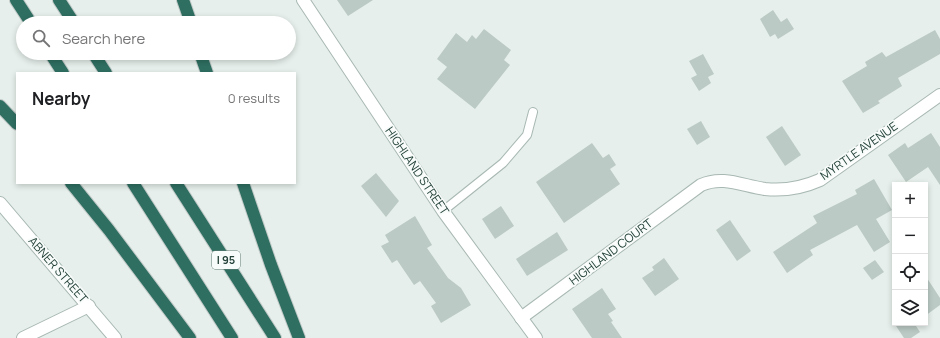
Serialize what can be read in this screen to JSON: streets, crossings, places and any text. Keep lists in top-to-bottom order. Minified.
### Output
{"streets":{"highway":["I 95"],"street":["MYRTLE AVENUE","HIGHLAND STREET","HIGHLAND COURT","ABNER STREET"]},"crossings":[["MYRTLE AVENUE","HIGHLAND COURT"],["HIGHLAND STREET","HIGHLAND COURT"]],"page":{"search":"Search here","heading":["Nearby","0 results"],"map_buttons":["+","−"]}}
